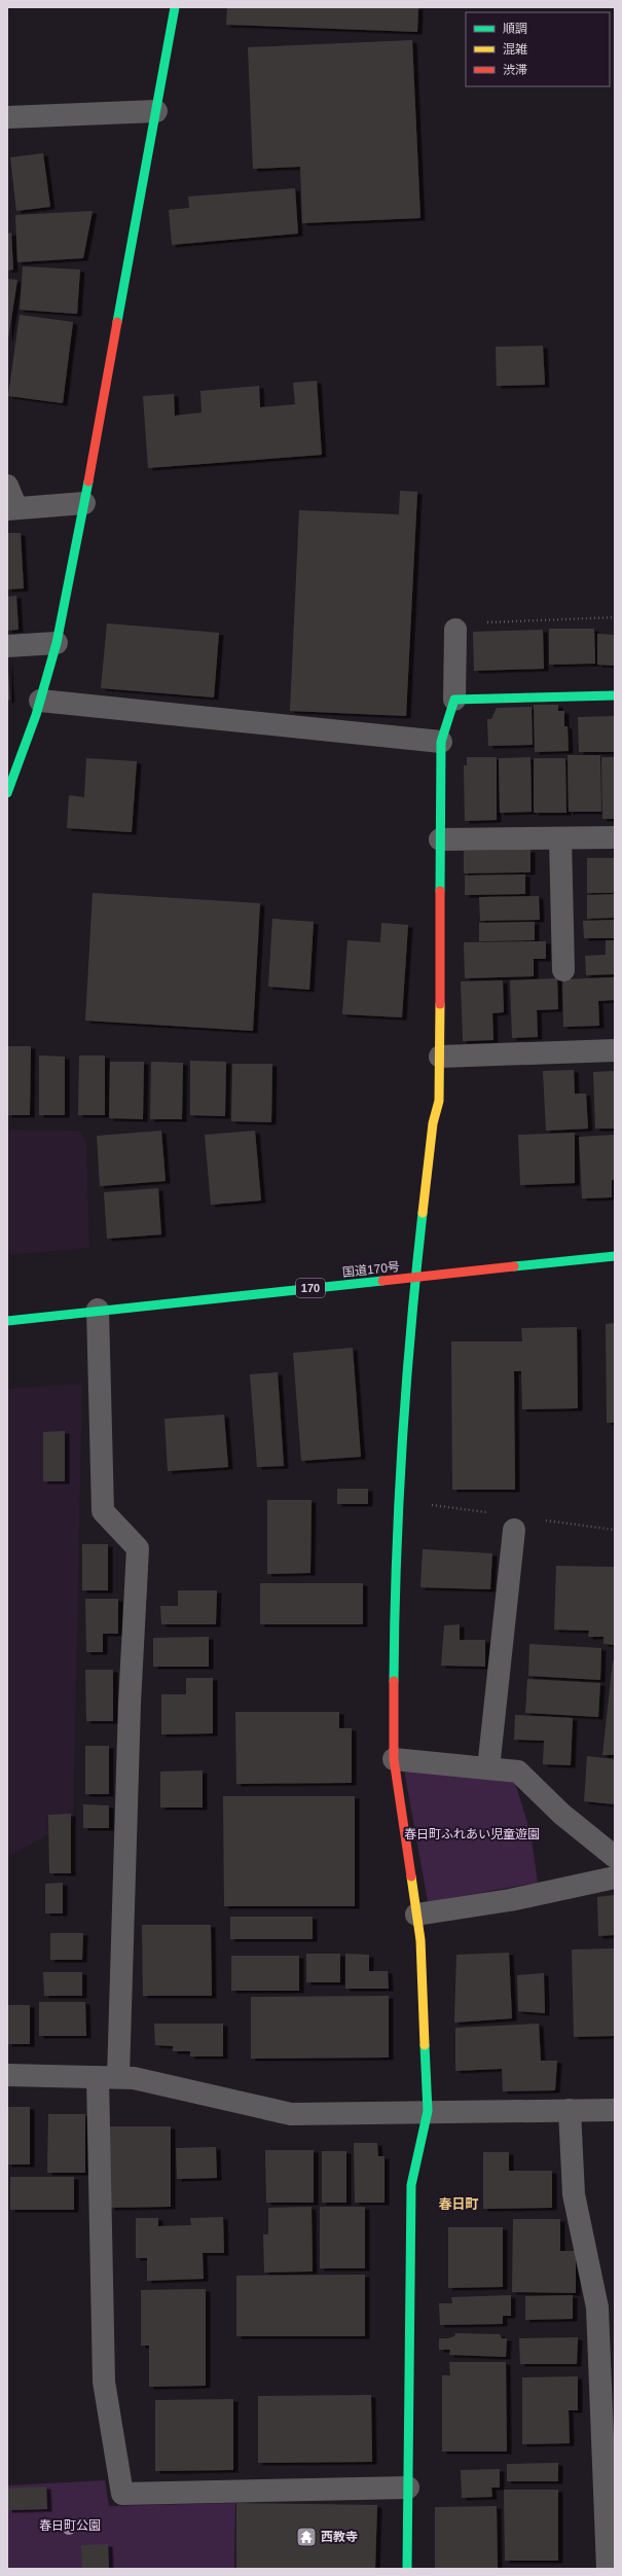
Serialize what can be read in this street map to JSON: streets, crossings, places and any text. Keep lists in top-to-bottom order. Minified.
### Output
{"streets":{"main road":["国道170号","170"]},"districts":["春日町"],"parks":["春日町ふれあい児童遊園","春日町公園"],"places":{"temple":["西教寺"]},"legend":["順調","混雑","渋滞"]}
